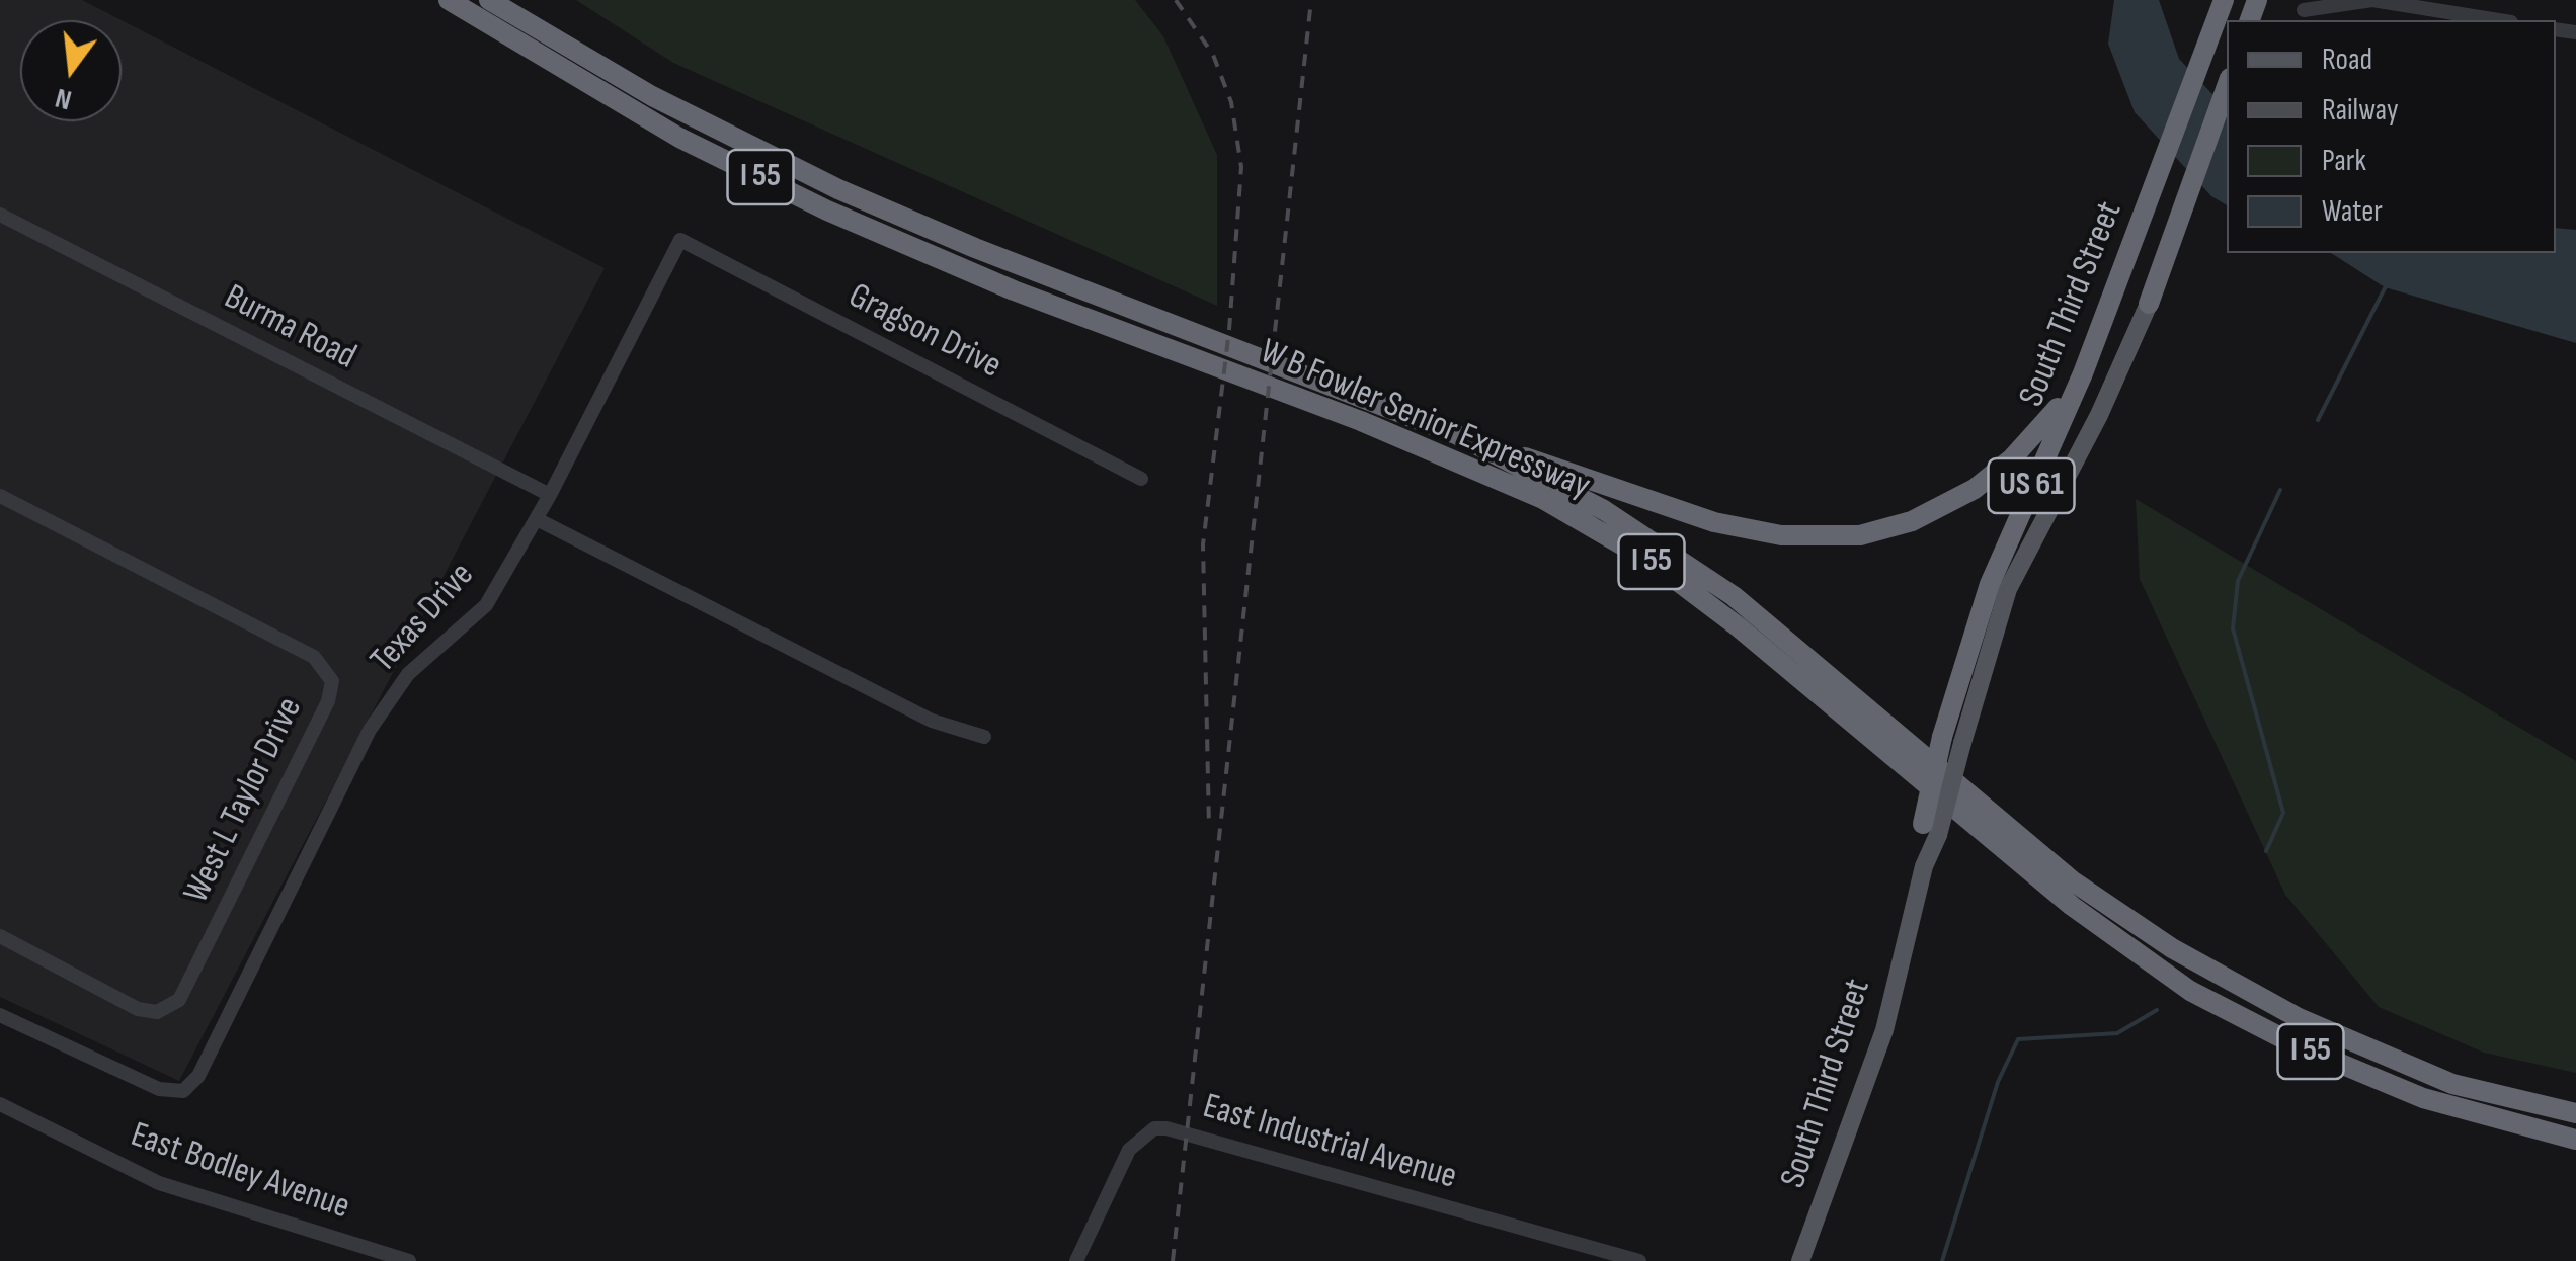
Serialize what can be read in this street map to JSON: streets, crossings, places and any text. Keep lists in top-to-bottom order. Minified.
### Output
{"streets":{"highway":["I 55","South Third Street","W B Fowler Senior Expressway","US 61"],"street":["Burma Road","Gragson Drive","Texas Drive","West L Taylor Drive","East Industrial Avenue","East Bodley Avenue"]},"crossings":[["Burma Road","Texas Drive"],["Gragson Drive","Texas Drive"]],"legend":["Road","Railway","Park","Water"],"north":"bottom"}
